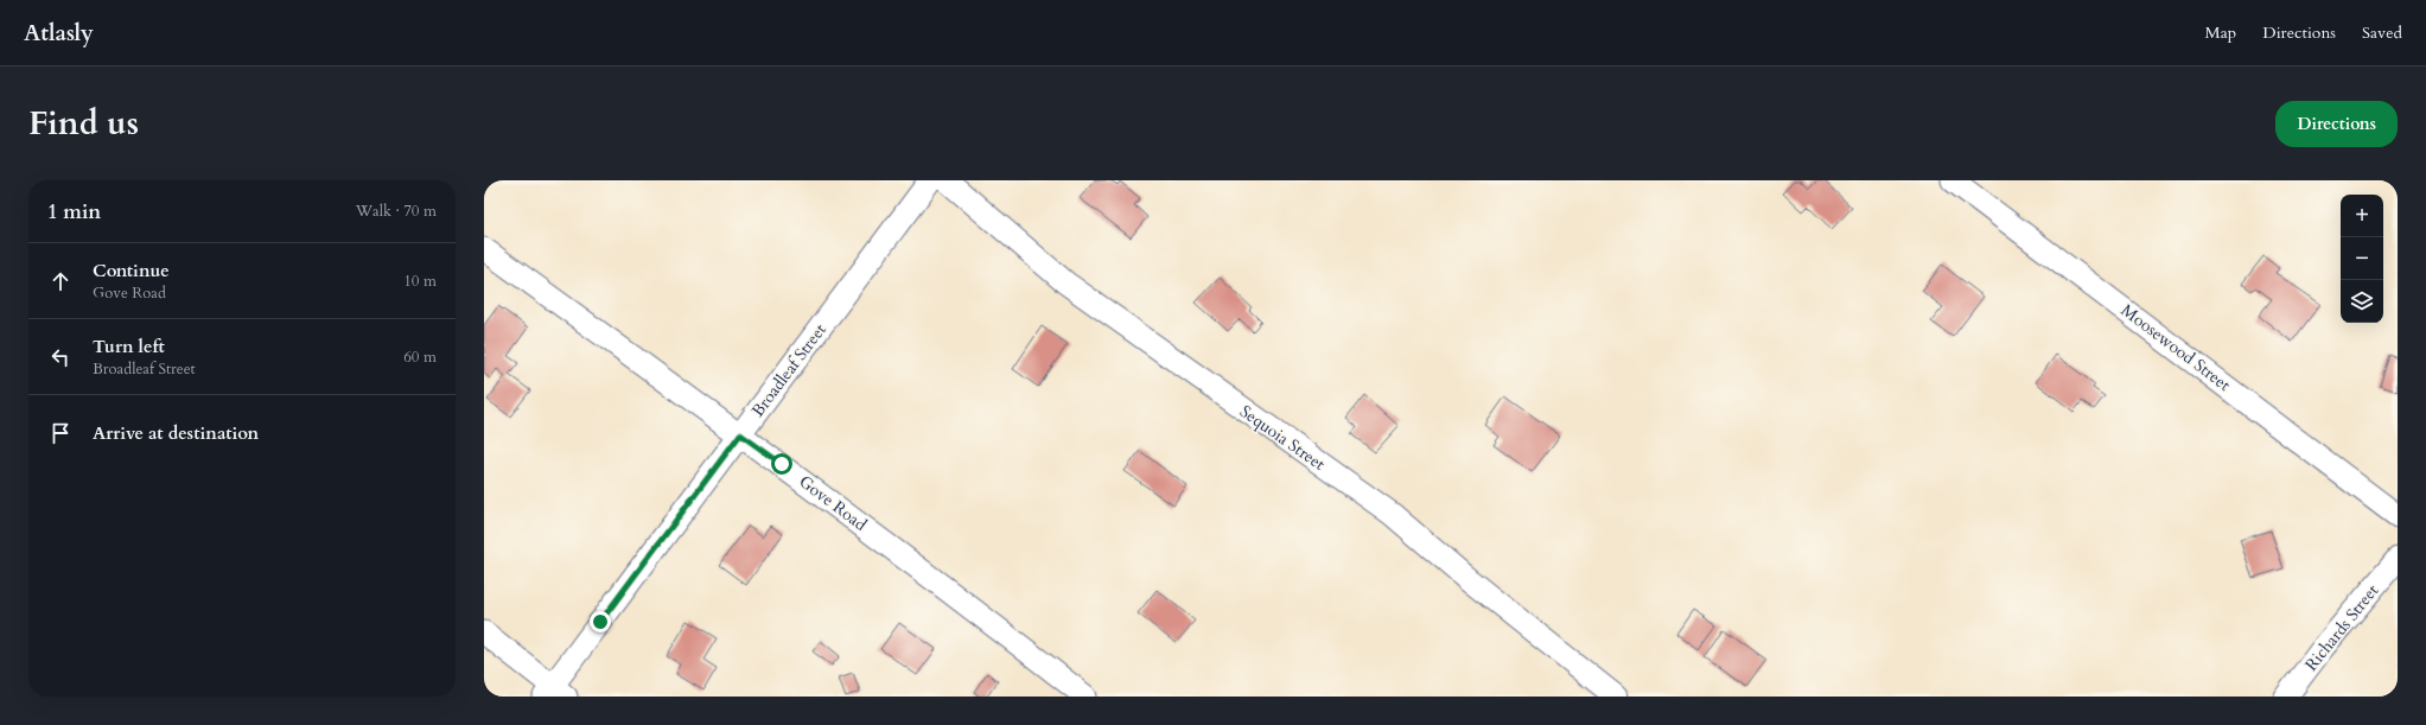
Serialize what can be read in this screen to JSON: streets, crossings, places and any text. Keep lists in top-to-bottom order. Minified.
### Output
{"streets":{"street":["Moosewood Street","Broadleaf Street","Sequoia Street","Gove Road","Richards Street"]},"crossings":[["Broadleaf Street","Gove Road"]],"page":{"header":"Atlasly","nav":["Map","Directions","Saved"],"title":"Find us","buttons":"Directions","heading":["1 min","Walk · 70 m"],"map_buttons":["+","−"],"list":[["Continue","Gove Road","10 m"],["Turn left","Broadleaf Street","60 m"],"Arrive at destination"]}}
